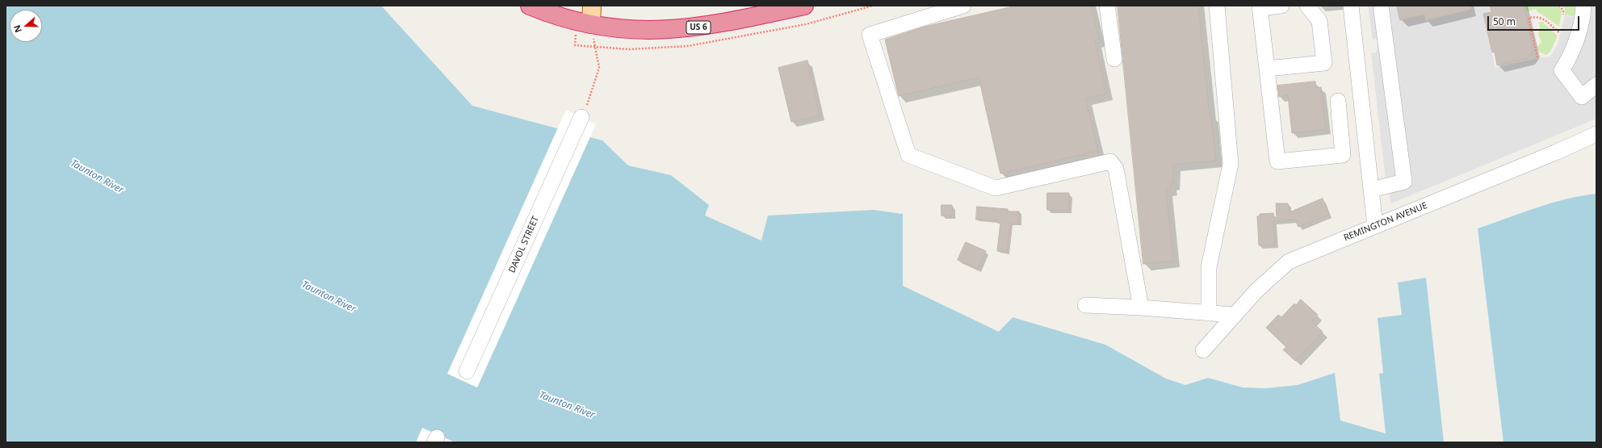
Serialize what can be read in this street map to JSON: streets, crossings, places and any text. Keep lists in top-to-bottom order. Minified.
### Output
{"streets":{"highway":["US 6"],"street":["REMINGTON AVENUE","DAVOL STREET"]},"water":["Taunton River"],"scale_bar":"50 m","north":"left"}
